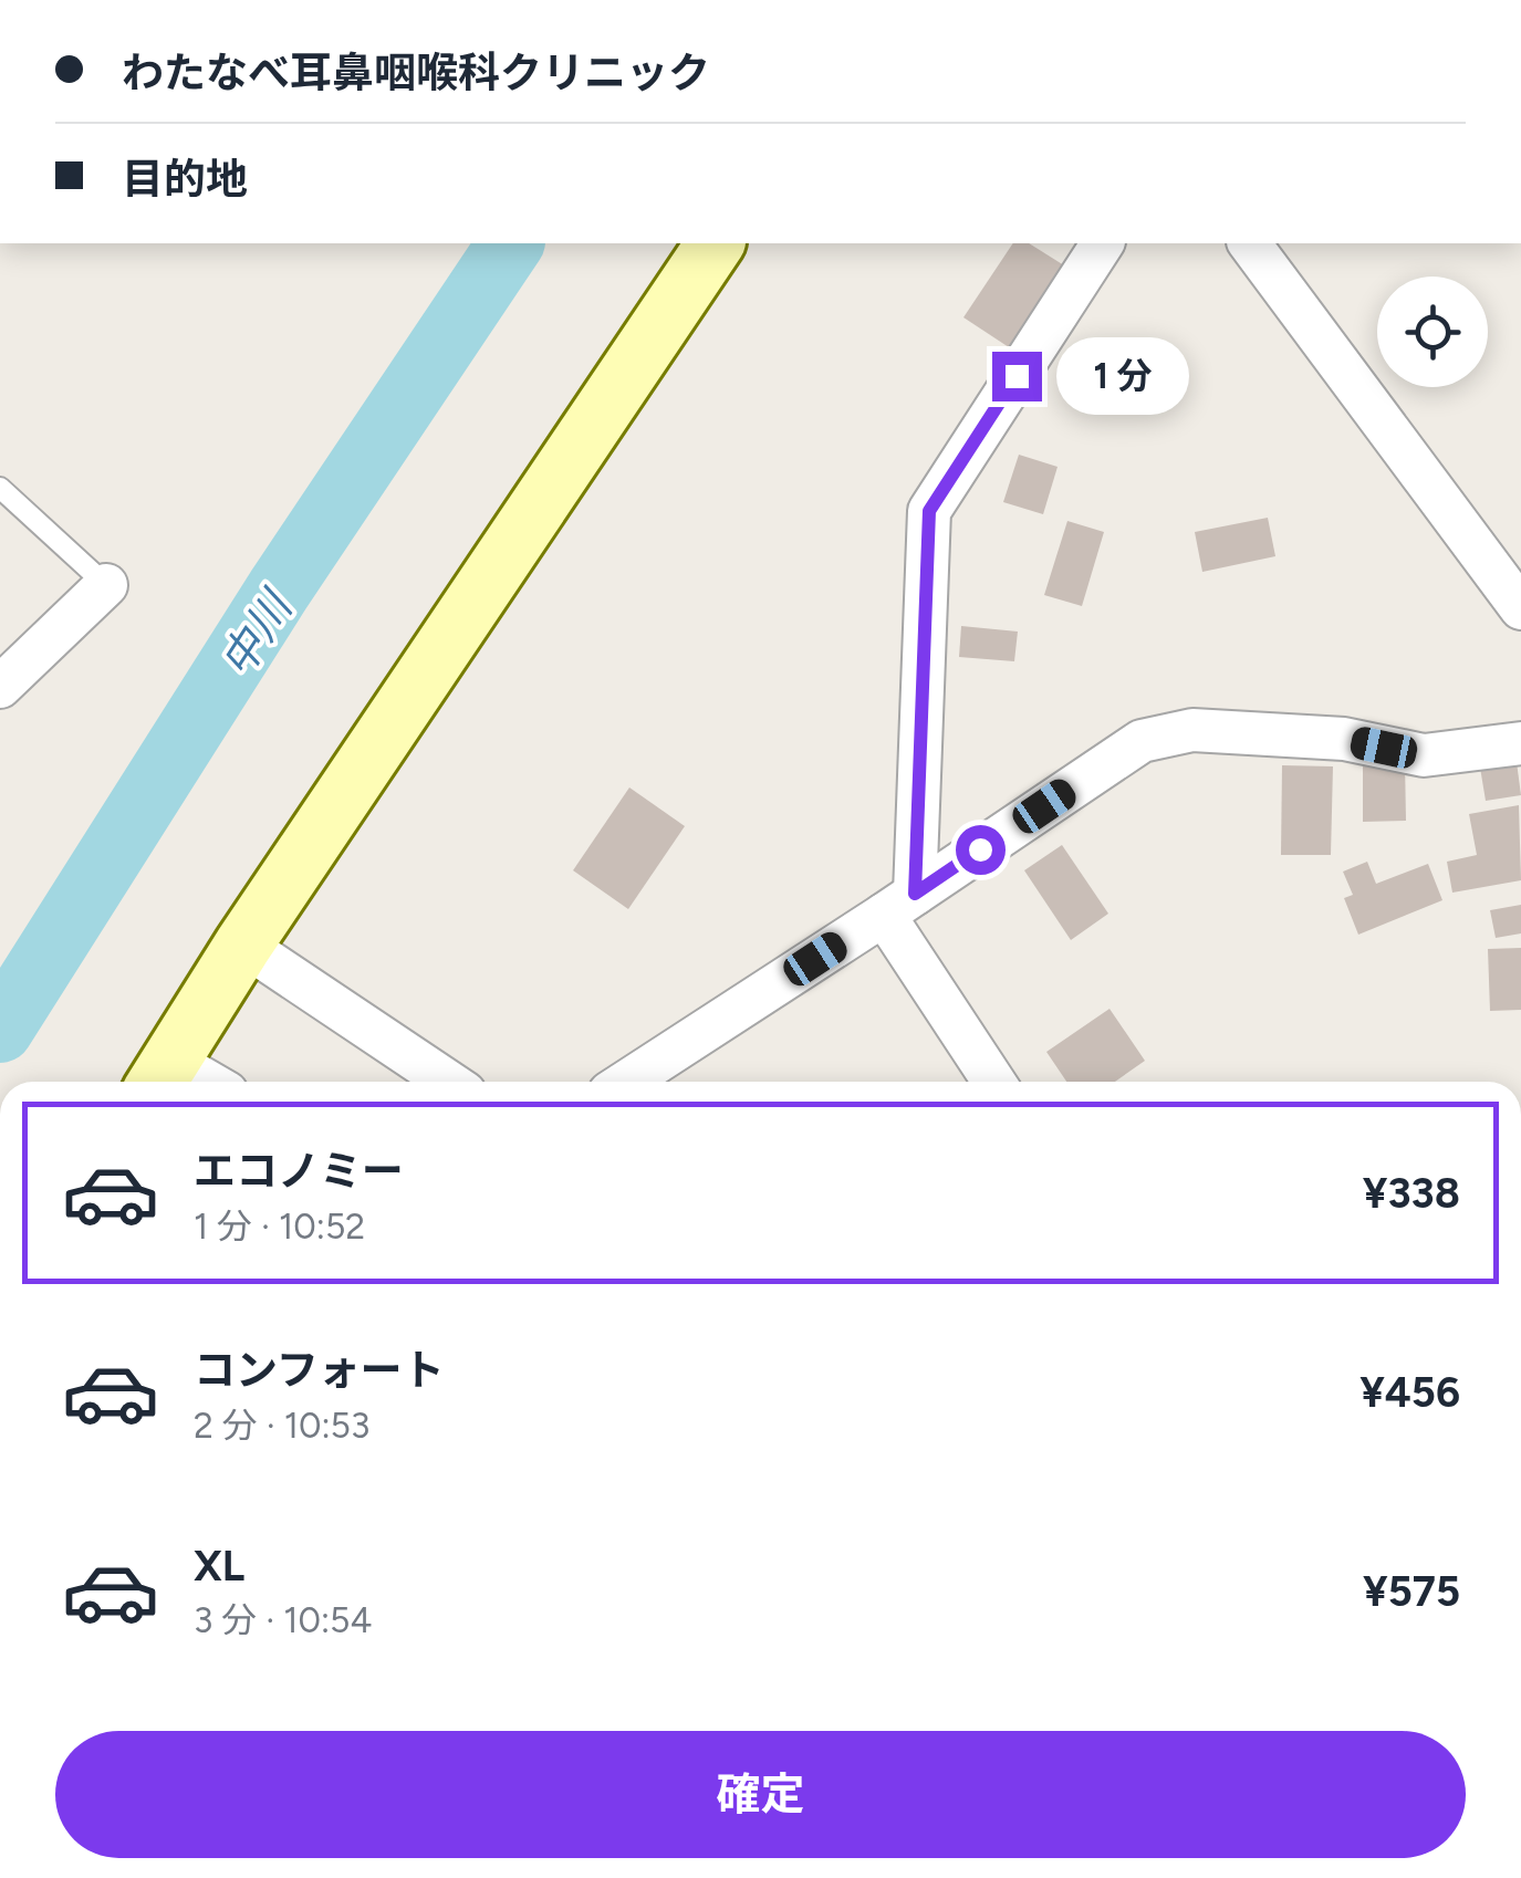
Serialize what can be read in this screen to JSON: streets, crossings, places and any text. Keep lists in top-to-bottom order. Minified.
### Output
{"water":["中川"],"page":{"banner":["わたなべ耳鼻咽喉科クリニック","目的地"],"bubble":"1 分","list":[{"name":"エコノミー","note":"1 分 · 10:52","value":"¥338"},{"name":"コンフォート","note":"2 分 · 10:53","value":"¥456"},{"name":"XL","note":"3 分 · 10:54","value":"¥575"}],"buttons":"確定"}}
